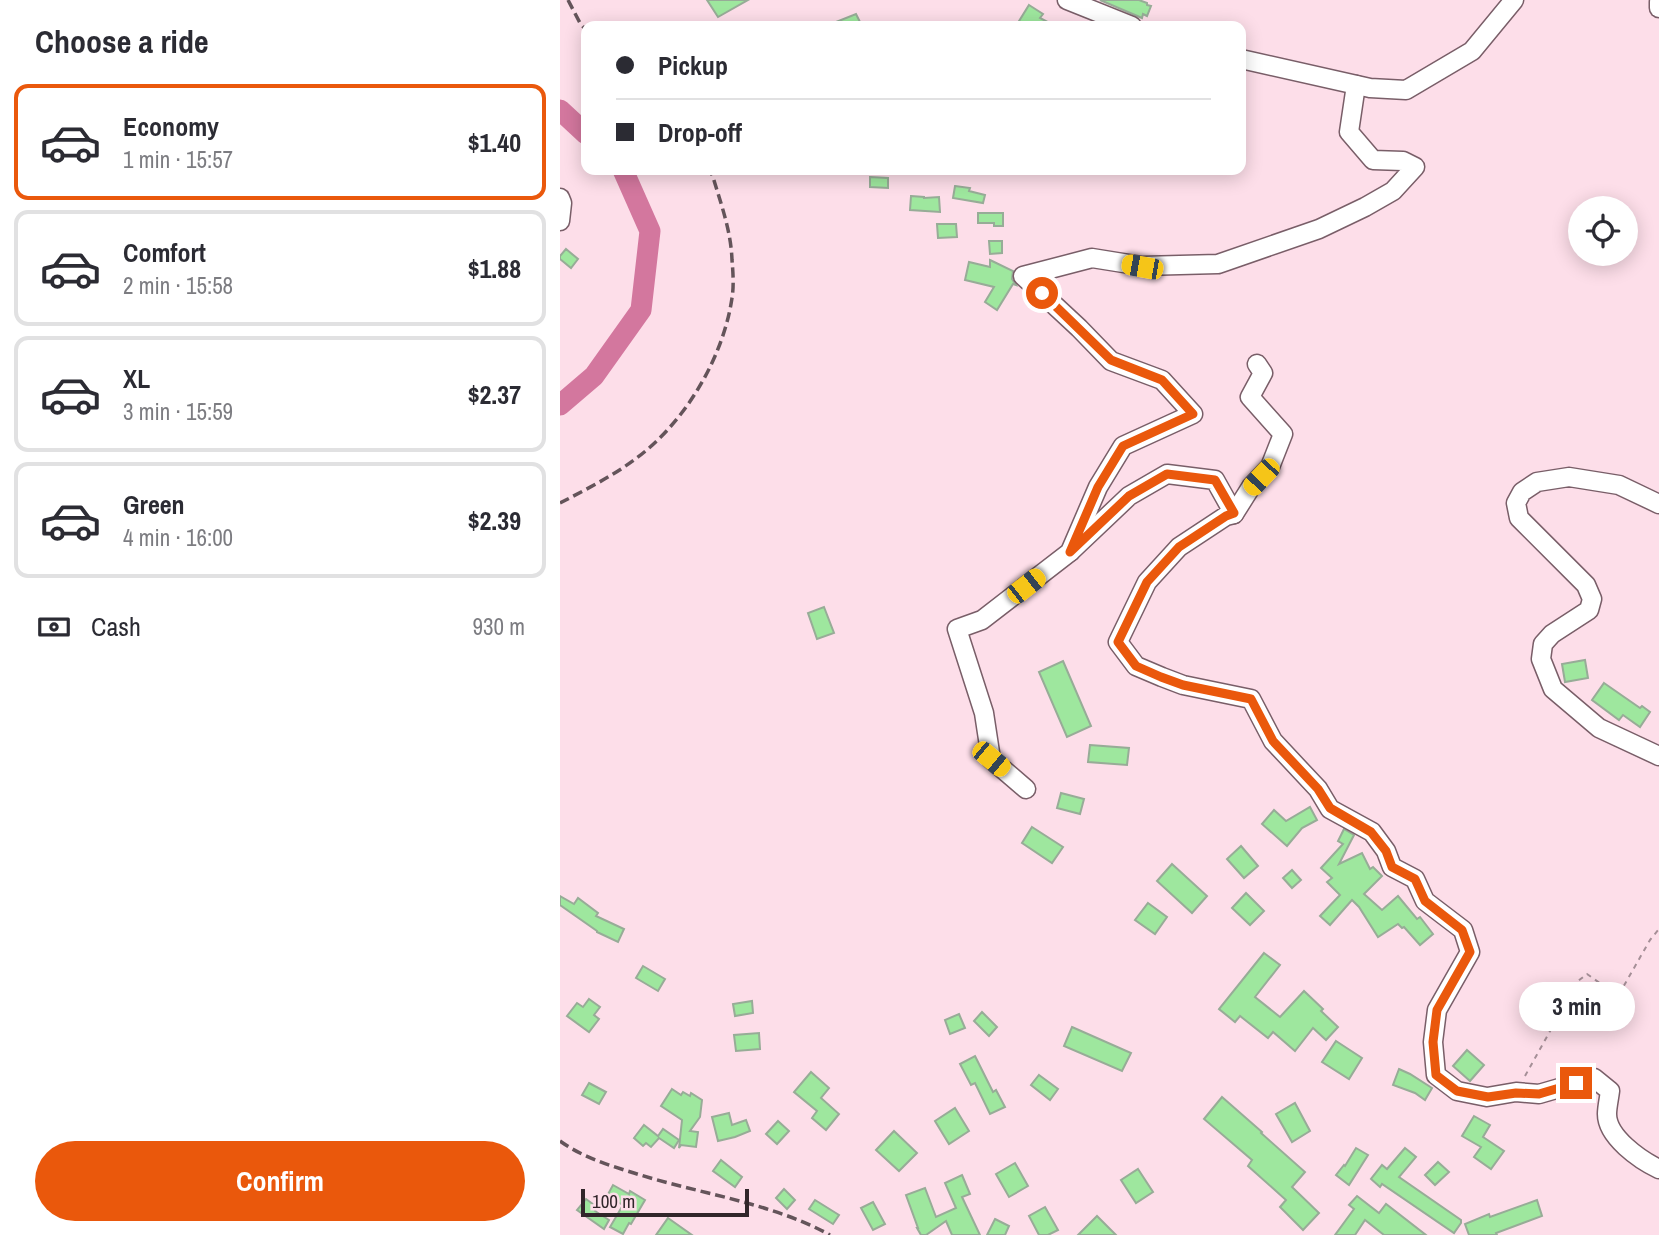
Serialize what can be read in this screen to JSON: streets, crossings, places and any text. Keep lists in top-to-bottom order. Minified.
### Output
{"scale_bar":"100 m","page":{"heading":"Choose a ride","banner":["Pickup","Drop-off"],"list":[{"name":"Economy","note":"1 min · 15:57","value":"$1.40"},{"name":"Comfort","note":"2 min · 15:58","value":"$1.88"},{"name":"XL","note":"3 min · 15:59","value":"$2.37"},{"name":"Green","note":"4 min · 16:00","value":"$2.39"}],"pay":["Cash","930 m"],"bubble":"3 min","buttons":"Confirm","scale":"100 m"}}
